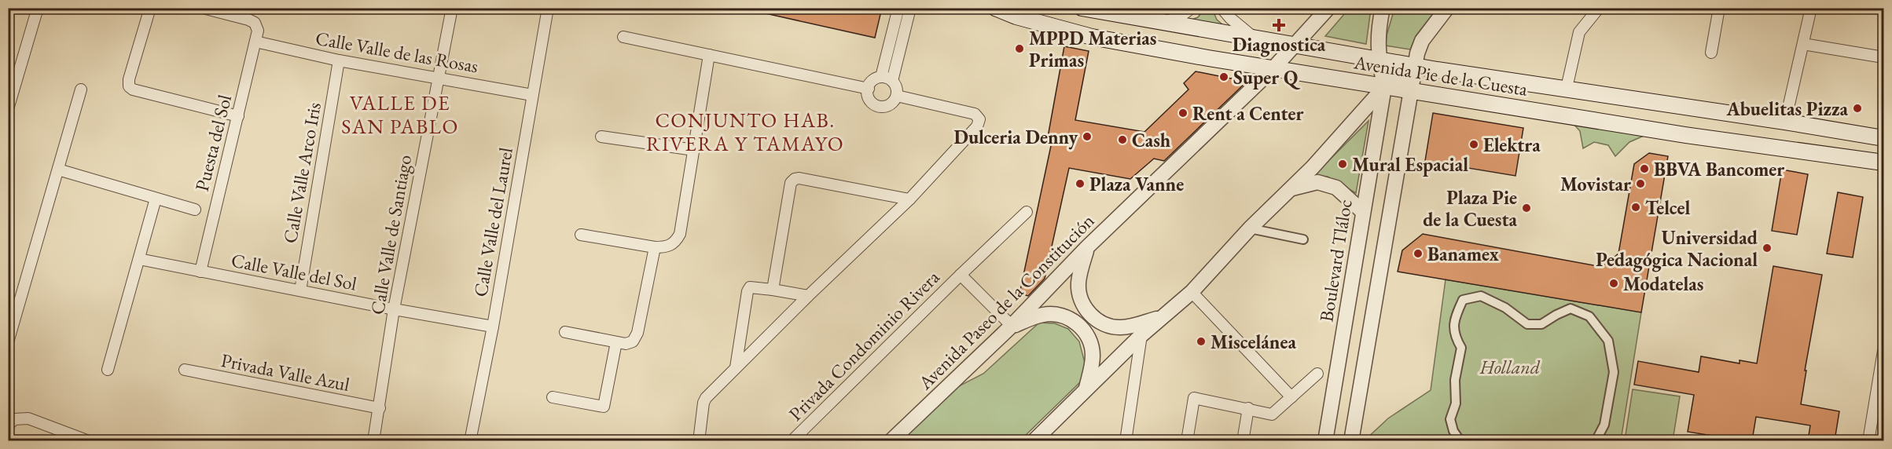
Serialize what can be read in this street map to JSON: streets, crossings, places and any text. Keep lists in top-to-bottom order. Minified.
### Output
{"streets":{"main road":["Avenida Pie de la Cuesta"],"street":["Calle Valle de las Rosas","Puesta del Sol","Calle Valle Arco Iris","Calle Valle del Laurel","Calle Valle de Santiago","Boulevard Tláloc","Calle Valle del Sol","Avenida Paseo de la Constitución","Privada Condominio Rivera","Privada Valle Azul"]},"crossings":[["Calle Valle de las Rosas","Puesta del Sol"],["Calle Valle de las Rosas","Calle Valle Arco Iris"],["Calle Valle de las Rosas","Calle Valle del Laurel"],["Calle Valle de las Rosas","Calle Valle de Santiago"],["Avenida Pie de la Cuesta","Boulevard Tláloc"],["Avenida Pie de la Cuesta","Avenida Paseo de la Constitución"],["Puesta del Sol","Calle Valle del Sol"],["Calle Valle Arco Iris","Calle Valle del Sol"],["Calle Valle del Laurel","Calle Valle del Sol"],["Calle Valle de Santiago","Calle Valle del Sol"],["Calle Valle de Santiago","Privada Valle Azul"],["Avenida Paseo de la Constitución","Privada Condominio Rivera"]],"districts":["VALLE DE SAN PABLO","CONJUNTO HAB. RIVERA Y TAMAYO"],"parks":["Holland"],"places":{"health":["Diagnostica"],"other":["MPPD Materias Primas","Super Q","Abuelitas Pizza","Rent a Center","Dulceria Denny","Cash","Elektra","Mural Espacial","BBVA Bancomer","Plaza Vanne","Movistar","Telcel","Plaza Pie de la Cuesta","Universidad Pedagógica Nacional","Banamex","Modatelas","Miscelánea"]}}
